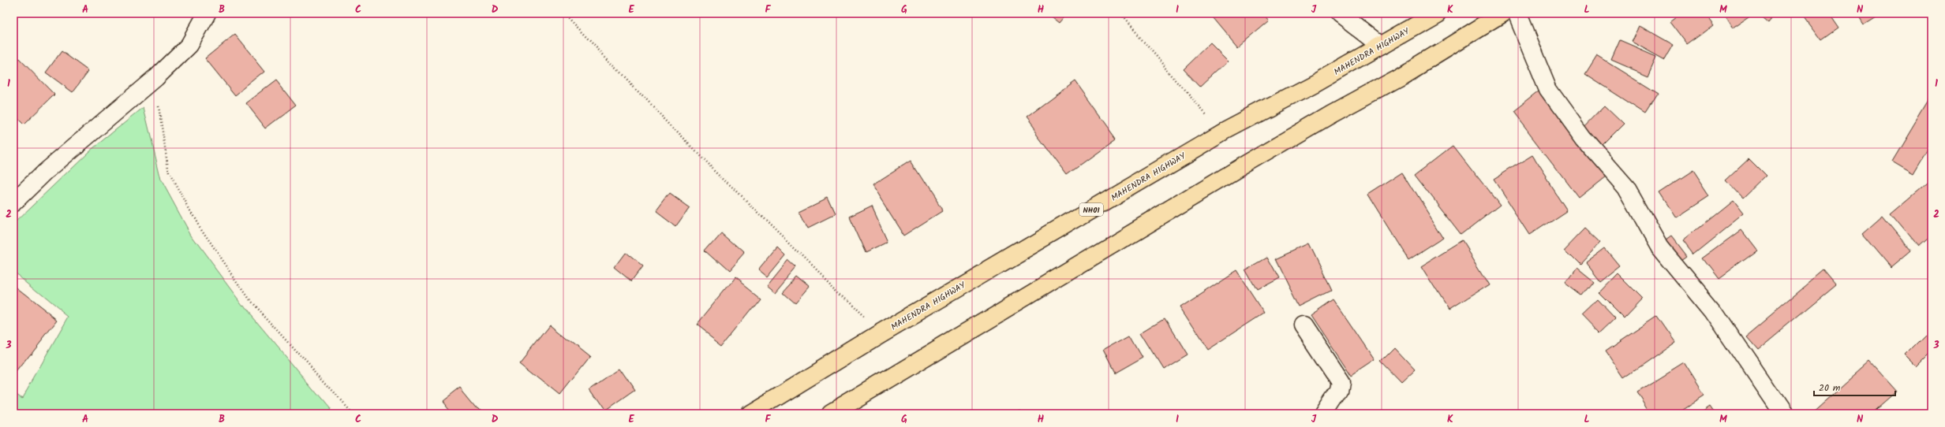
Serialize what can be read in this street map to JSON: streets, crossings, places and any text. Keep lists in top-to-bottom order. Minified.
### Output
{"streets":{"highway":["MAHENDRA HIGHWAY","NH01"]},"scale_bar":"20 m","grid":{"columns":["A","B","C","D","E","F","G","H","I","J","K","L","M","N"],"rows":["1","2","3"]}}
